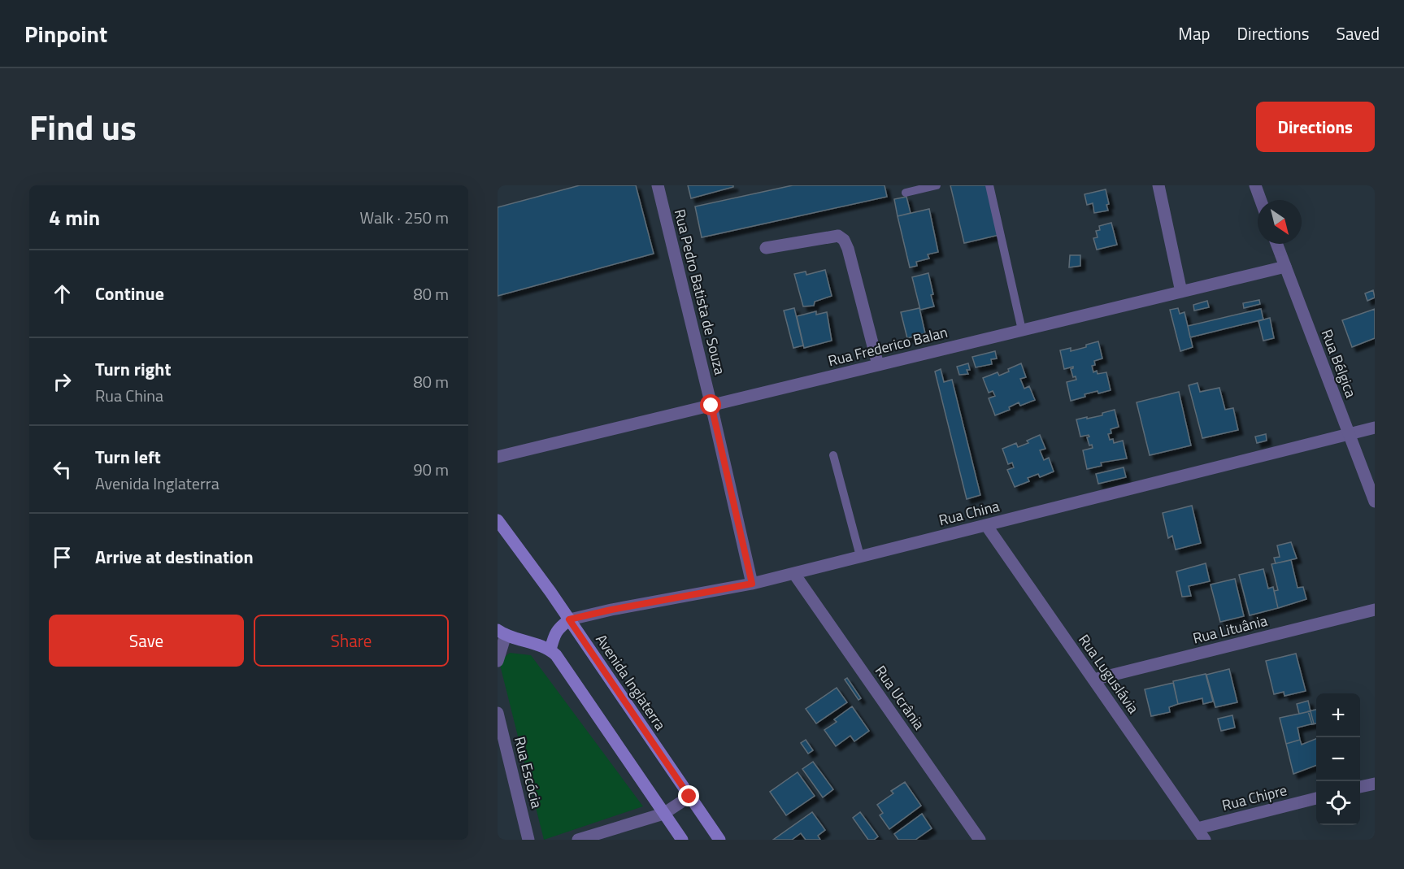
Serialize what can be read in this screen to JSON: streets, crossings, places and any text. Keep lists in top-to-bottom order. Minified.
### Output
{"streets":{"main road":["Avenida Inglaterra"],"street":["Rua Pedro Batista de Souza","Rua Frederico Balan","Rua Bélgica","Rua China","Rua Lituânia","Rua Luguslávia","Rua Ucrânia","Rua Escócia","Rua Chipre"]},"crossings":[["Rua Pedro Batista de Souza","Rua Frederico Balan"],["Rua Pedro Batista de Souza","Rua China"],["Rua Frederico Balan","Rua Bélgica"],["Rua Bélgica","Rua China"],["Rua China","Rua Luguslávia"],["Rua China","Avenida Inglaterra"],["Rua China","Rua Ucrânia"],["Rua Lituânia","Rua Luguslávia"],["Rua Luguslávia","Rua Chipre"]],"north":"bottom right","page":{"header":"Pinpoint","nav":["Map","Directions","Saved"],"title":"Find us","buttons":["Directions",["Save","Share"]],"heading":["4 min","Walk · 250 m"],"list":[["Continue","80 m"],["Turn right","Rua China","80 m"],["Turn left","Avenida Inglaterra","90 m"],"Arrive at destination"],"map_buttons":["+","−"]}}
